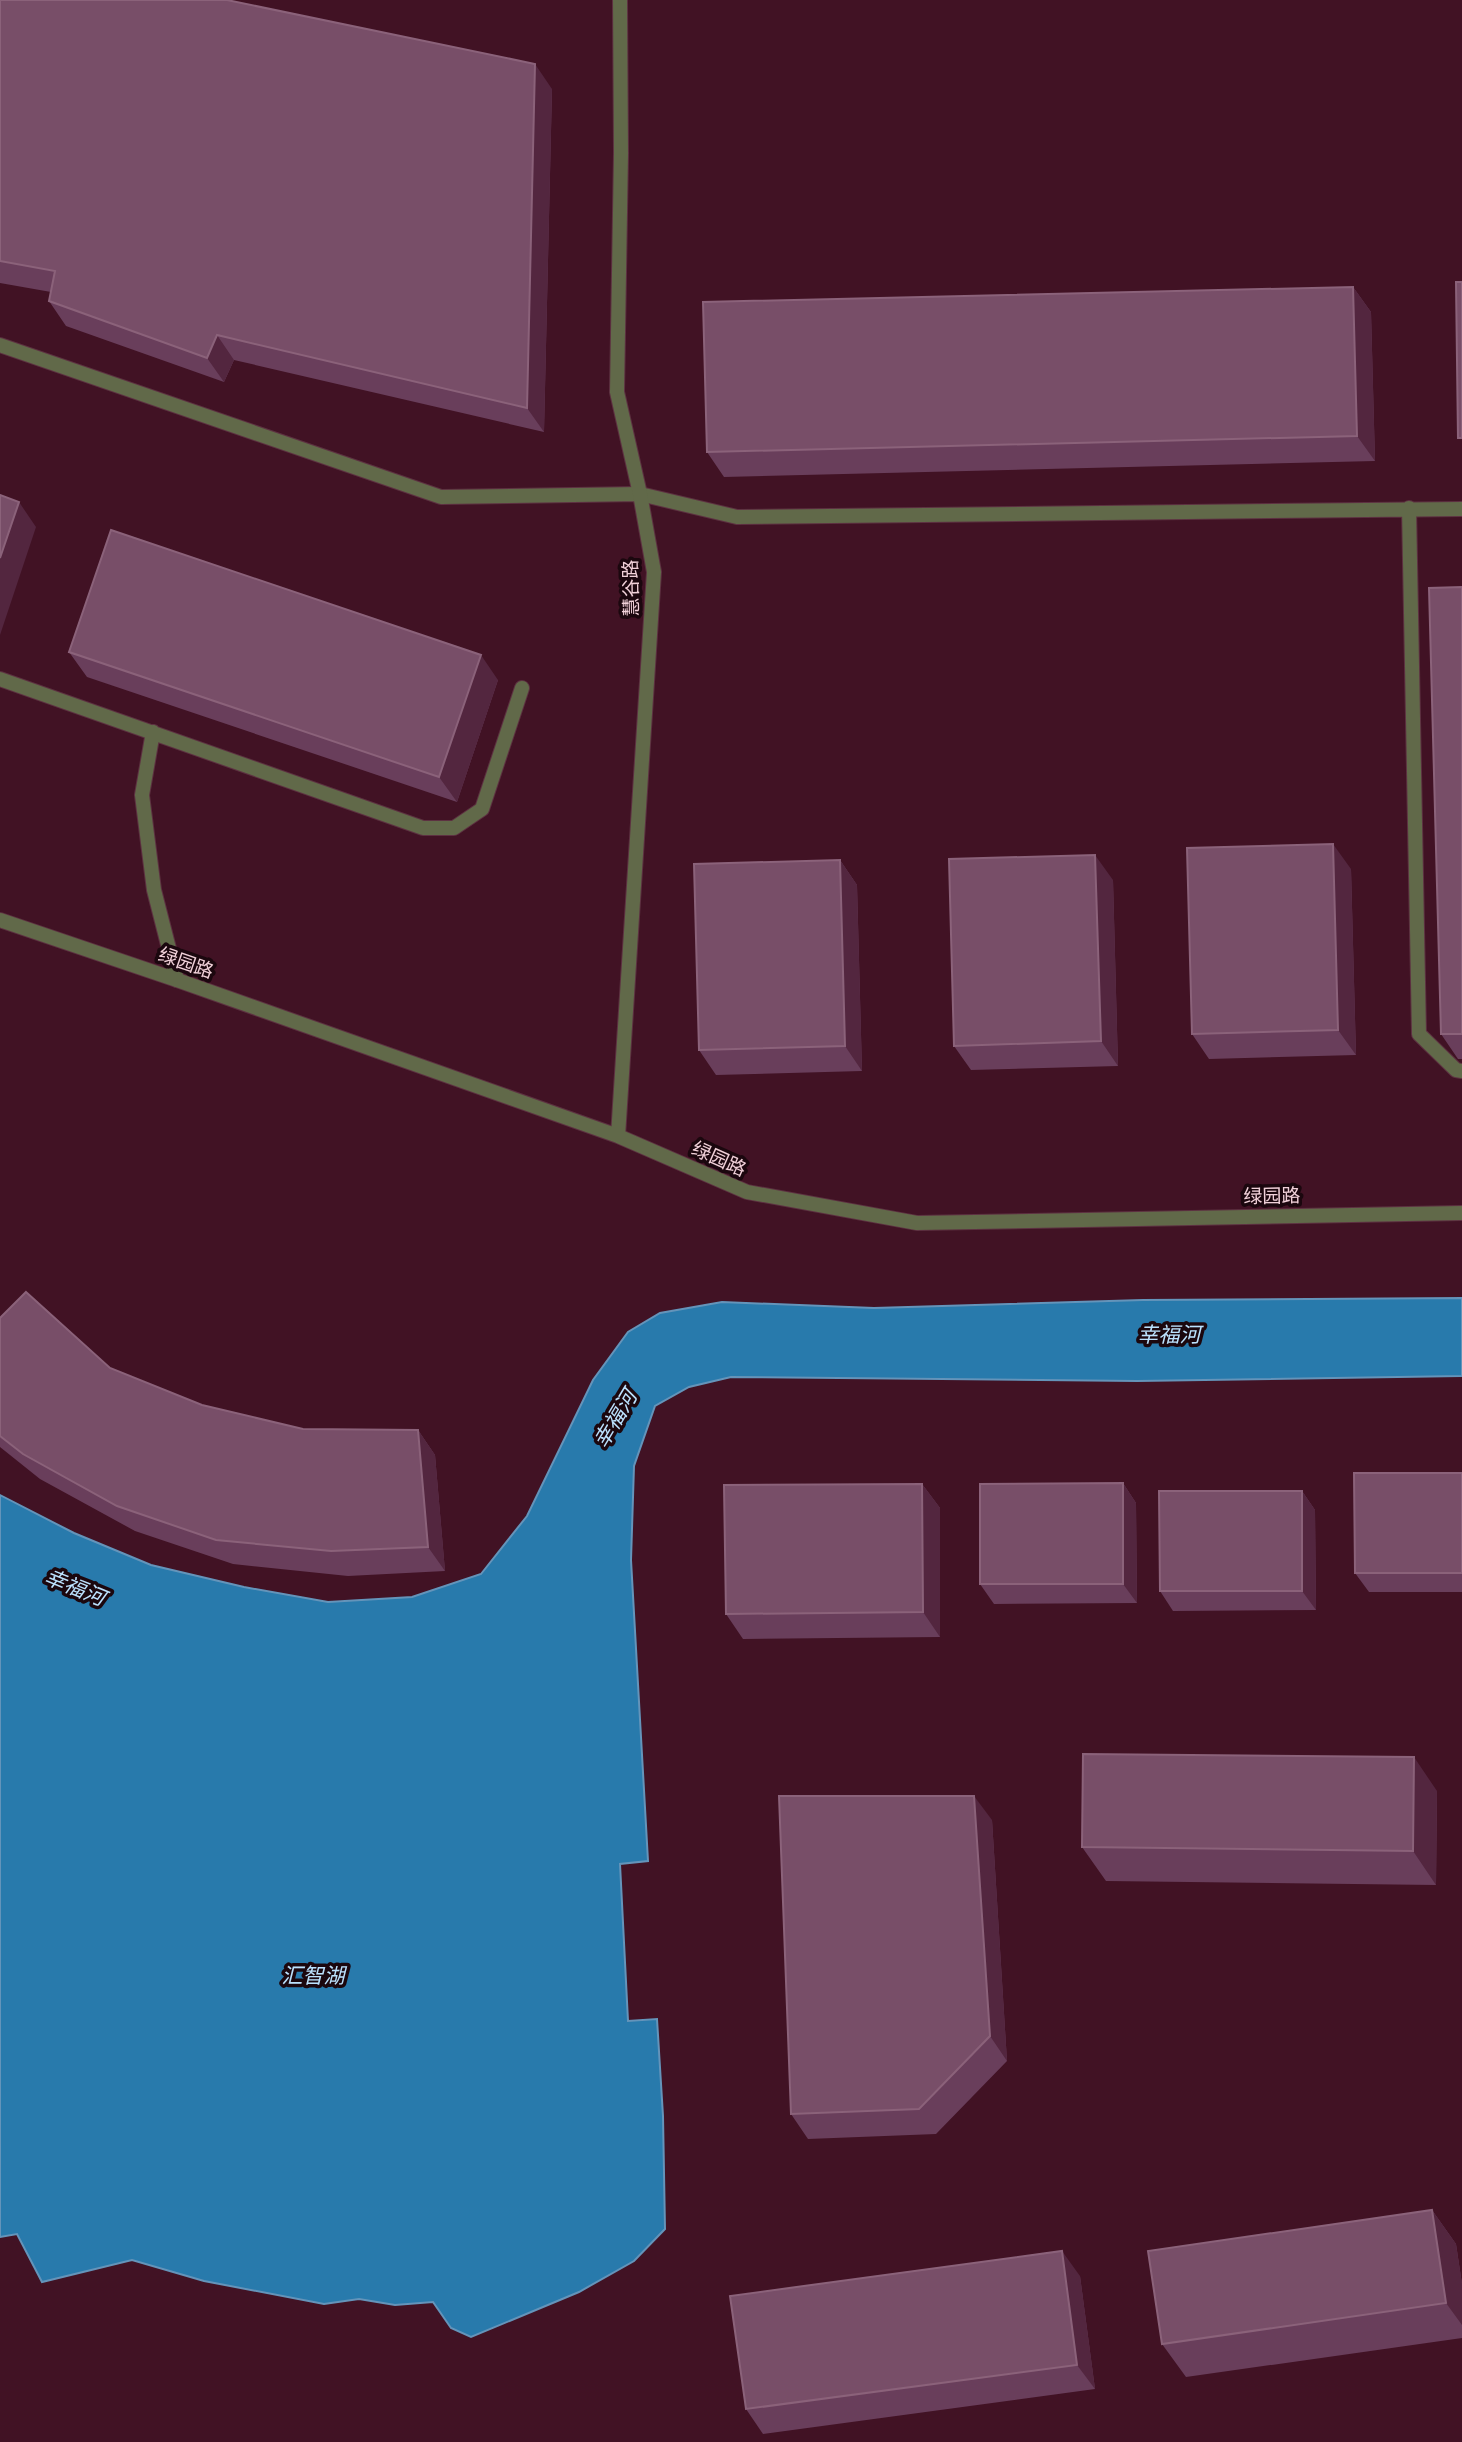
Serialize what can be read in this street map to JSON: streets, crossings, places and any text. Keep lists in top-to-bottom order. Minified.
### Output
{"streets":{"street":["慧谷路","绿园路"]},"crossings":[["慧谷路","绿园路"]],"water":["幸福河","汇智湖"]}
